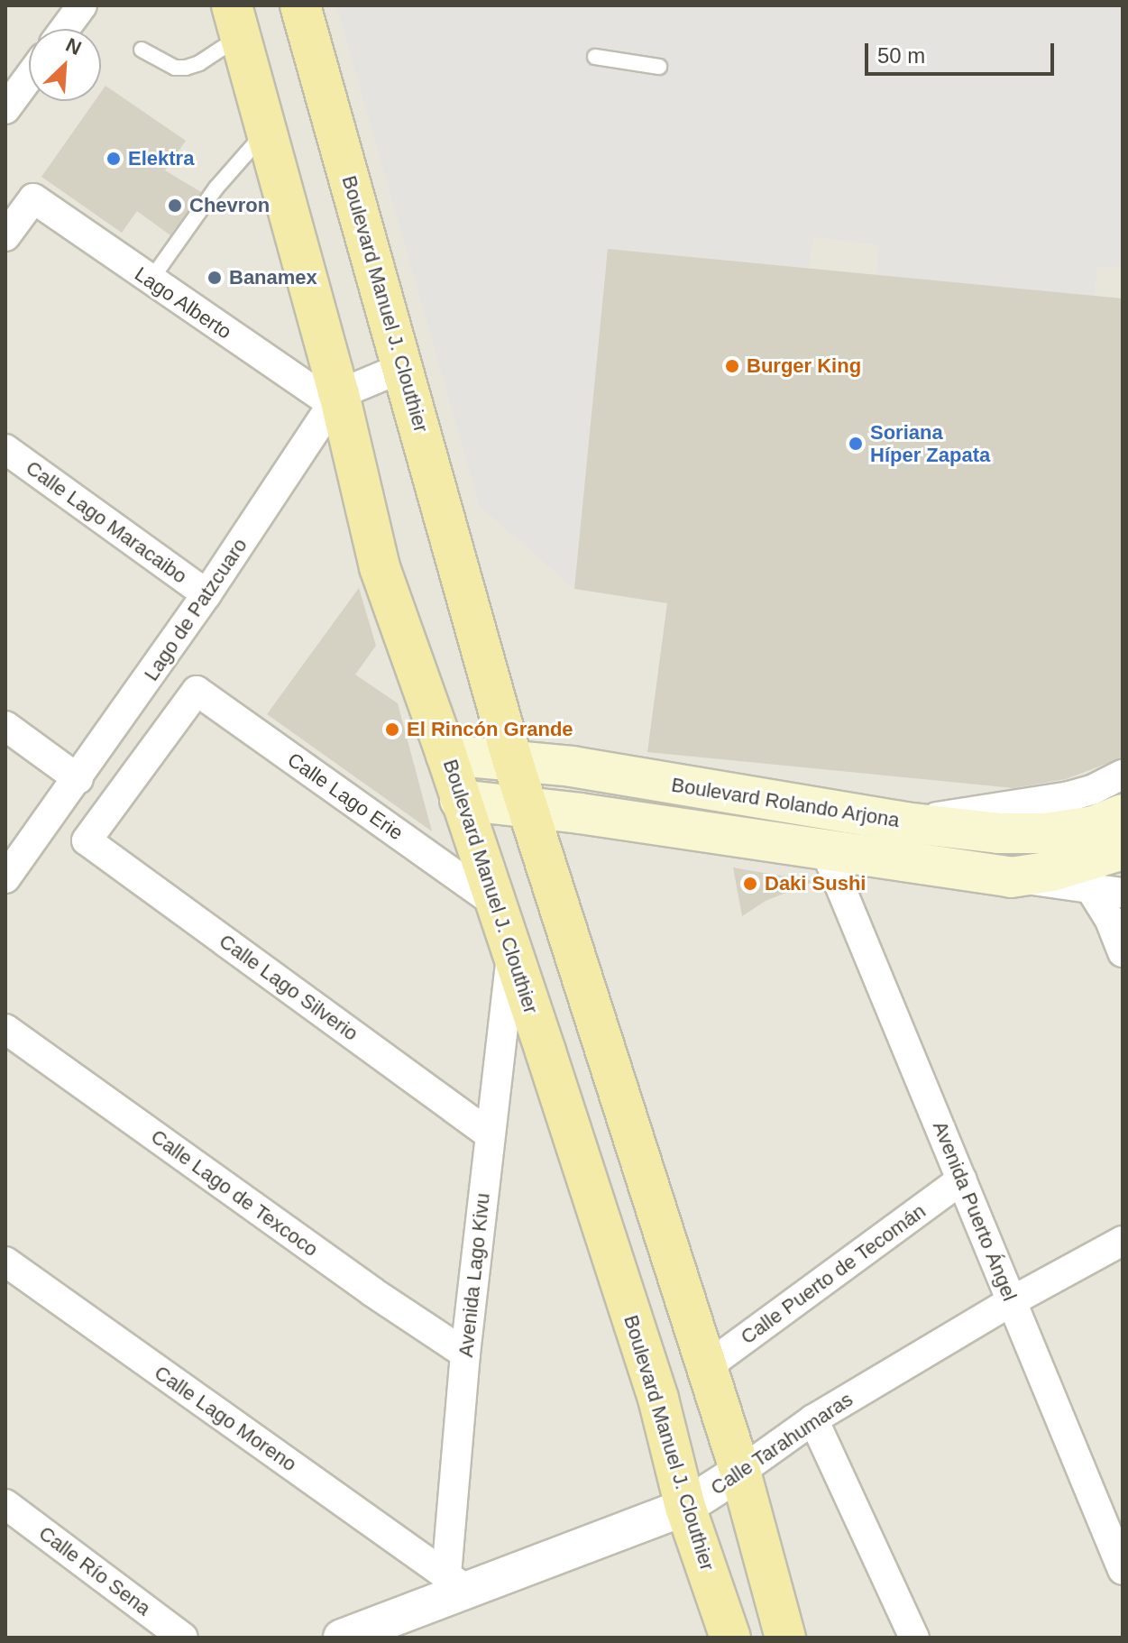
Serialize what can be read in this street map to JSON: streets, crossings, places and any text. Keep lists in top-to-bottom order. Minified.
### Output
{"streets":{"main road":["Boulevard Manuel J. Clouthier","Boulevard Rolando Arjona"],"street":["Lago Alberto","Calle Lago Maracaibo","Lago de Patzcuaro","Calle Lago Erie","Calle Lago Silverio","Calle Lago de Texcoco","Avenida Puerto Ángel","Calle Puerto de Tecomán","Avenida Lago Kivu","Calle Lago Moreno","Calle Tarahumaras","Calle Río Sena"]},"crossings":[["Lago Alberto","Boulevard Manuel J. Clouthier"],["Lago Alberto","Lago de Patzcuaro"],["Boulevard Manuel J. Clouthier","Lago de Patzcuaro"],["Boulevard Manuel J. Clouthier","Calle Lago Erie"],["Boulevard Manuel J. Clouthier","Boulevard Rolando Arjona"],["Boulevard Manuel J. Clouthier","Calle Puerto de Tecomán"],["Boulevard Manuel J. Clouthier","Avenida Lago Kivu"],["Boulevard Manuel J. Clouthier","Calle Tarahumaras"],["Calle Lago Maracaibo","Lago de Patzcuaro"],["Calle Lago Erie","Calle Lago Silverio"],["Boulevard Rolando Arjona","Avenida Puerto Ángel"],["Calle Lago Silverio","Avenida Lago Kivu"],["Calle Lago de Texcoco","Avenida Lago Kivu"],["Avenida Puerto Ángel","Calle Puerto de Tecomán"],["Avenida Puerto Ángel","Calle Tarahumaras"],["Avenida Lago Kivu","Calle Lago Moreno"],["Avenida Lago Kivu","Calle Tarahumaras"],["Calle Lago Moreno","Calle Tarahumaras"]],"places":["Elektra","Chevron","Banamex","Burger King","Soriana Híper Zapata","El Rincón Grande","Daki Sushi"],"scale_bar":"50 m","north":"top right"}
